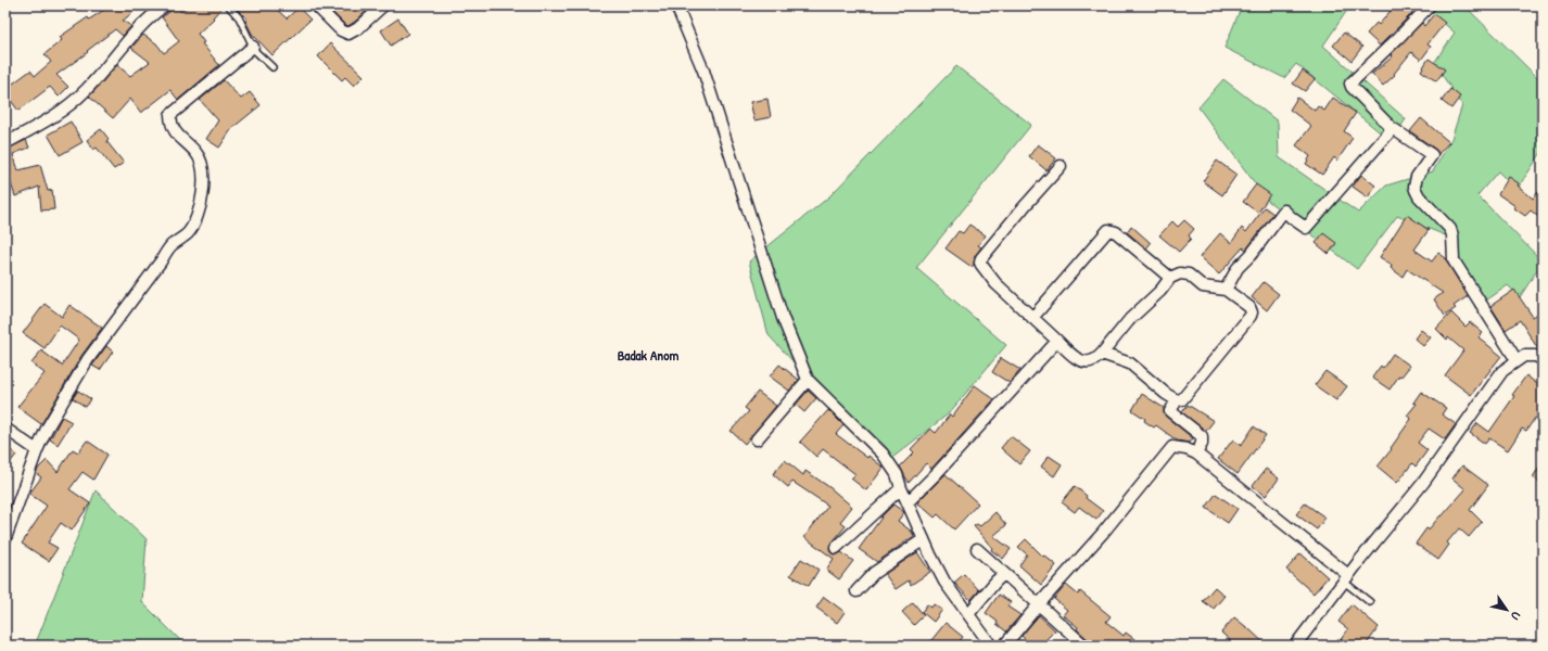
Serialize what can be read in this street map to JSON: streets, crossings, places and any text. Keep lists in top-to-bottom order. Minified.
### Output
{"districts":["Badak Anom"],"north":"bottom right"}
